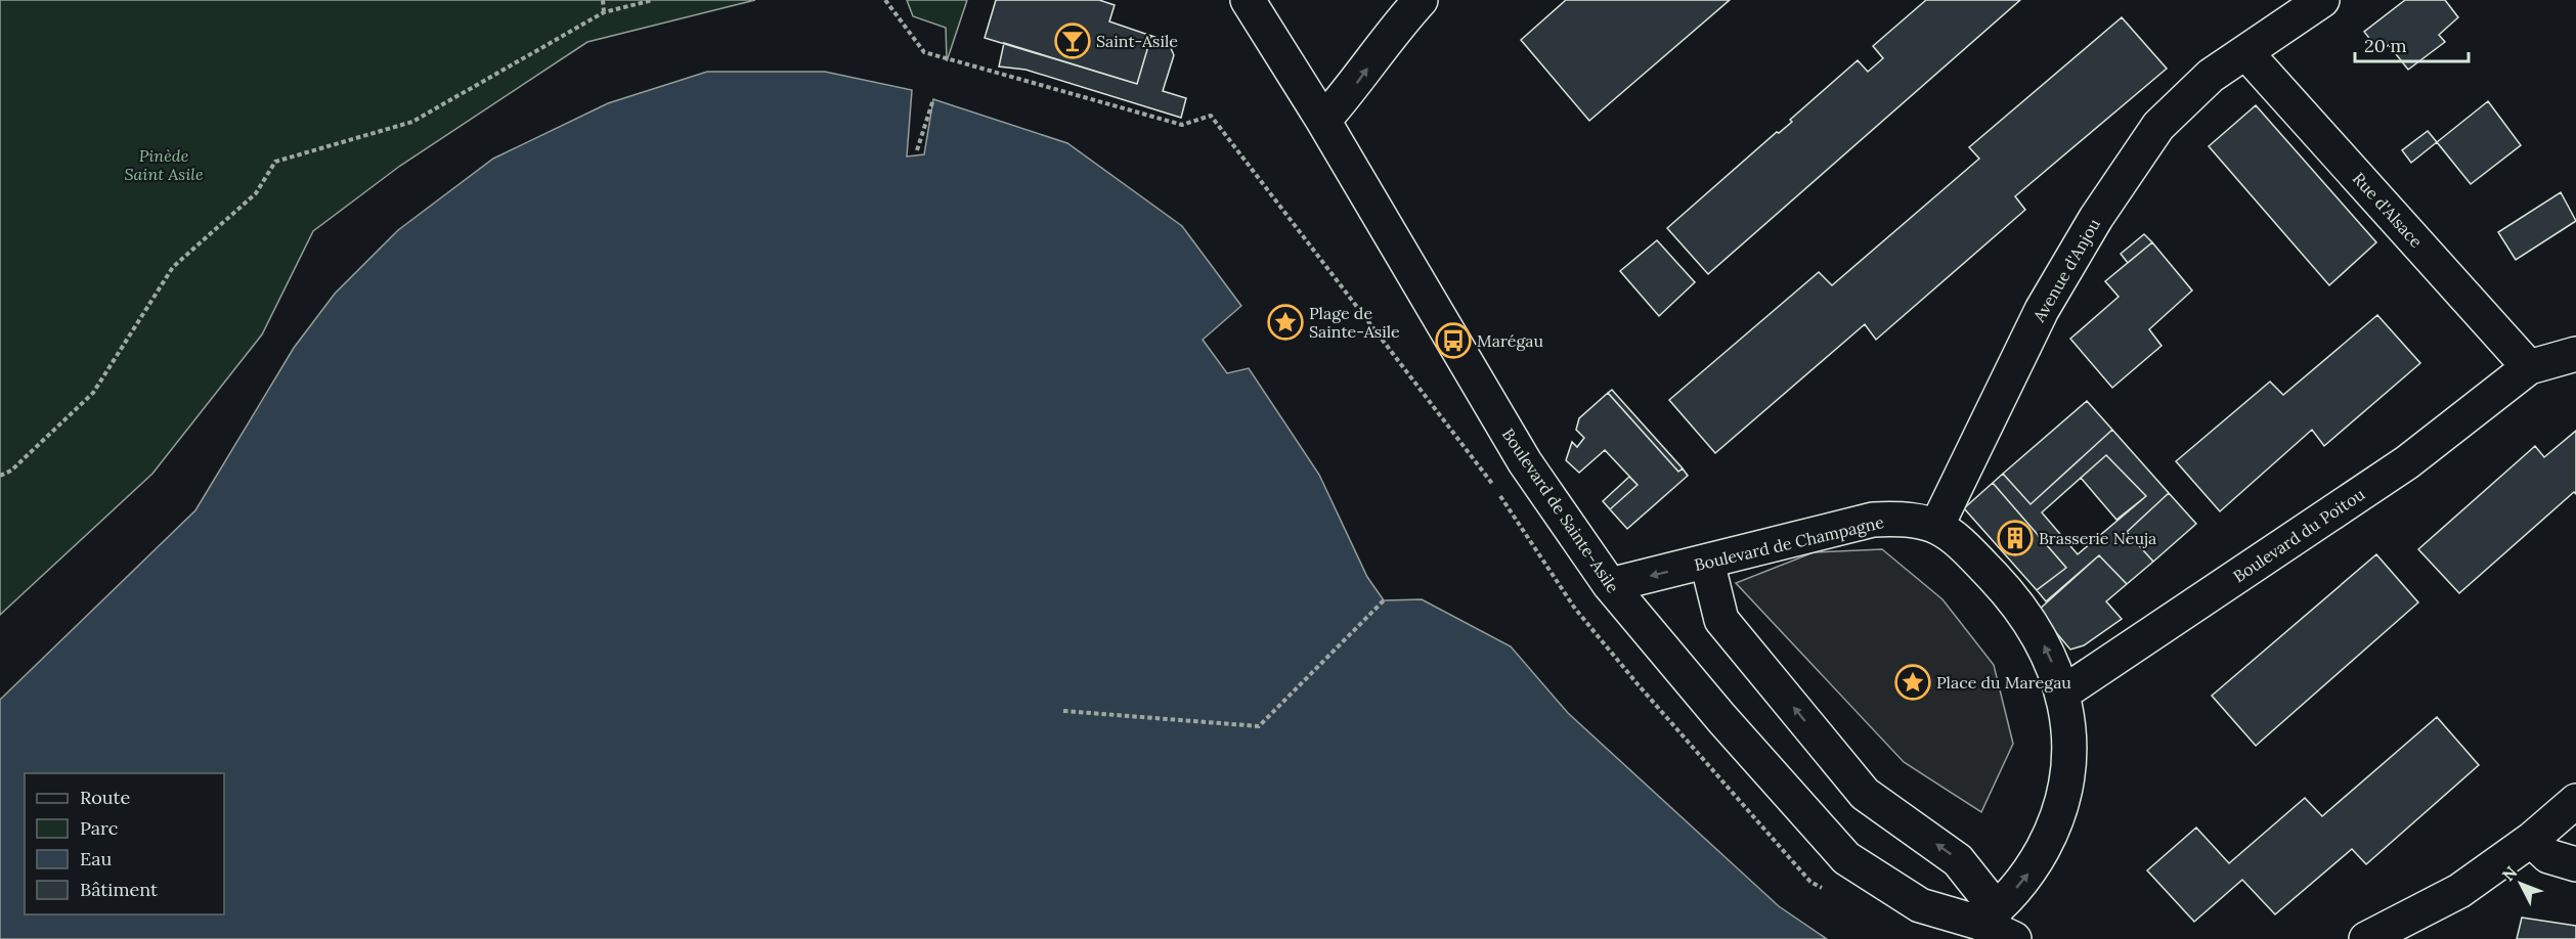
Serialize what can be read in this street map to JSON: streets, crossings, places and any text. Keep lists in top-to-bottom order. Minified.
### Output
{"streets":{"street":["Rue d'Alsace","Avenue d'Anjou","Boulevard de Sainte-Asile","Boulevard du Poitou","Boulevard de Champagne"]},"crossings":[["Rue d'Alsace","Avenue d'Anjou"],["Rue d'Alsace","Boulevard du Poitou"],["Avenue d'Anjou","Boulevard de Champagne"],["Boulevard de Sainte-Asile","Boulevard de Champagne"],["Boulevard du Poitou","Boulevard de Champagne"]],"parks":["Pinède Saint Asile"],"places":{"bar":["Saint-Asile"],"place":["Plage de Sainte-Asile","Place du Maregau"],"bus stop":["Marégau"],"building":["Brasserie Neuja"]},"legend":["Route","Parc","Eau","Bâtiment"],"scale_bar":"20 m","north":"top left"}
